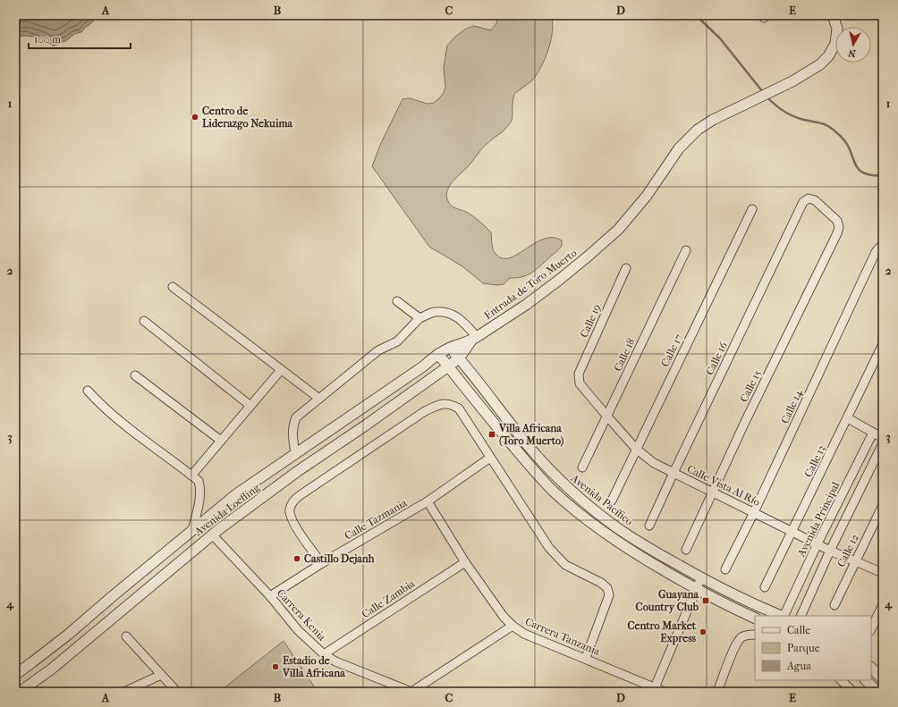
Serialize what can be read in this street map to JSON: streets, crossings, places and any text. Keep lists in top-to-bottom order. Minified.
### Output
{"streets":{"street":["Entrada de Toro Muerto","Calle 19","Calle 17","Calle 18","Calle 16","Calle 15","Calle 14","Calle 13","Calle Vista Al Río","Avenida Pacífico","Avenida Loefling","Calle Tazmania","Avenida Principal","Calle 12","Calle Zambia","Carrera Kenia","Carrera Tanzania"]},"crossings":[["Entrada de Toro Muerto","Avenida Pacífico"],["Entrada de Toro Muerto","Avenida Loefling"],["Calle 19","Calle Vista Al Río"],["Calle 17","Calle Vista Al Río"],["Calle 18","Calle Vista Al Río"],["Calle 16","Calle 15"],["Calle 16","Calle Vista Al Río"],["Calle 15","Calle Vista Al Río"],["Calle 14","Calle Vista Al Río"],["Calle 13","Calle Vista Al Río"],["Calle Vista Al Río","Avenida Principal"],["Calle Vista Al Río","Calle 12"],["Avenida Pacífico","Avenida Loefling"],["Avenida Loefling","Carrera Kenia"],["Calle Tazmania","Carrera Kenia"],["Calle Tazmania","Carrera Tanzania"],["Calle Zambia","Carrera Kenia"],["Calle Zambia","Carrera Tanzania"]],"places":{"other":["Centro de Liderazgo Nekuima","Castillo Dejanh","Centro Market Express","Estadio de Villa Africana"],"transit":["Villa Africana (Toro Muerto)","Guayana Country Club"]},"legend":["Calle","Parque","Agua"],"scale_bar":"100 m","north":"bottom","grid":{"columns":["A","B","C","D","E"],"rows":["1","2","3","4"]}}
